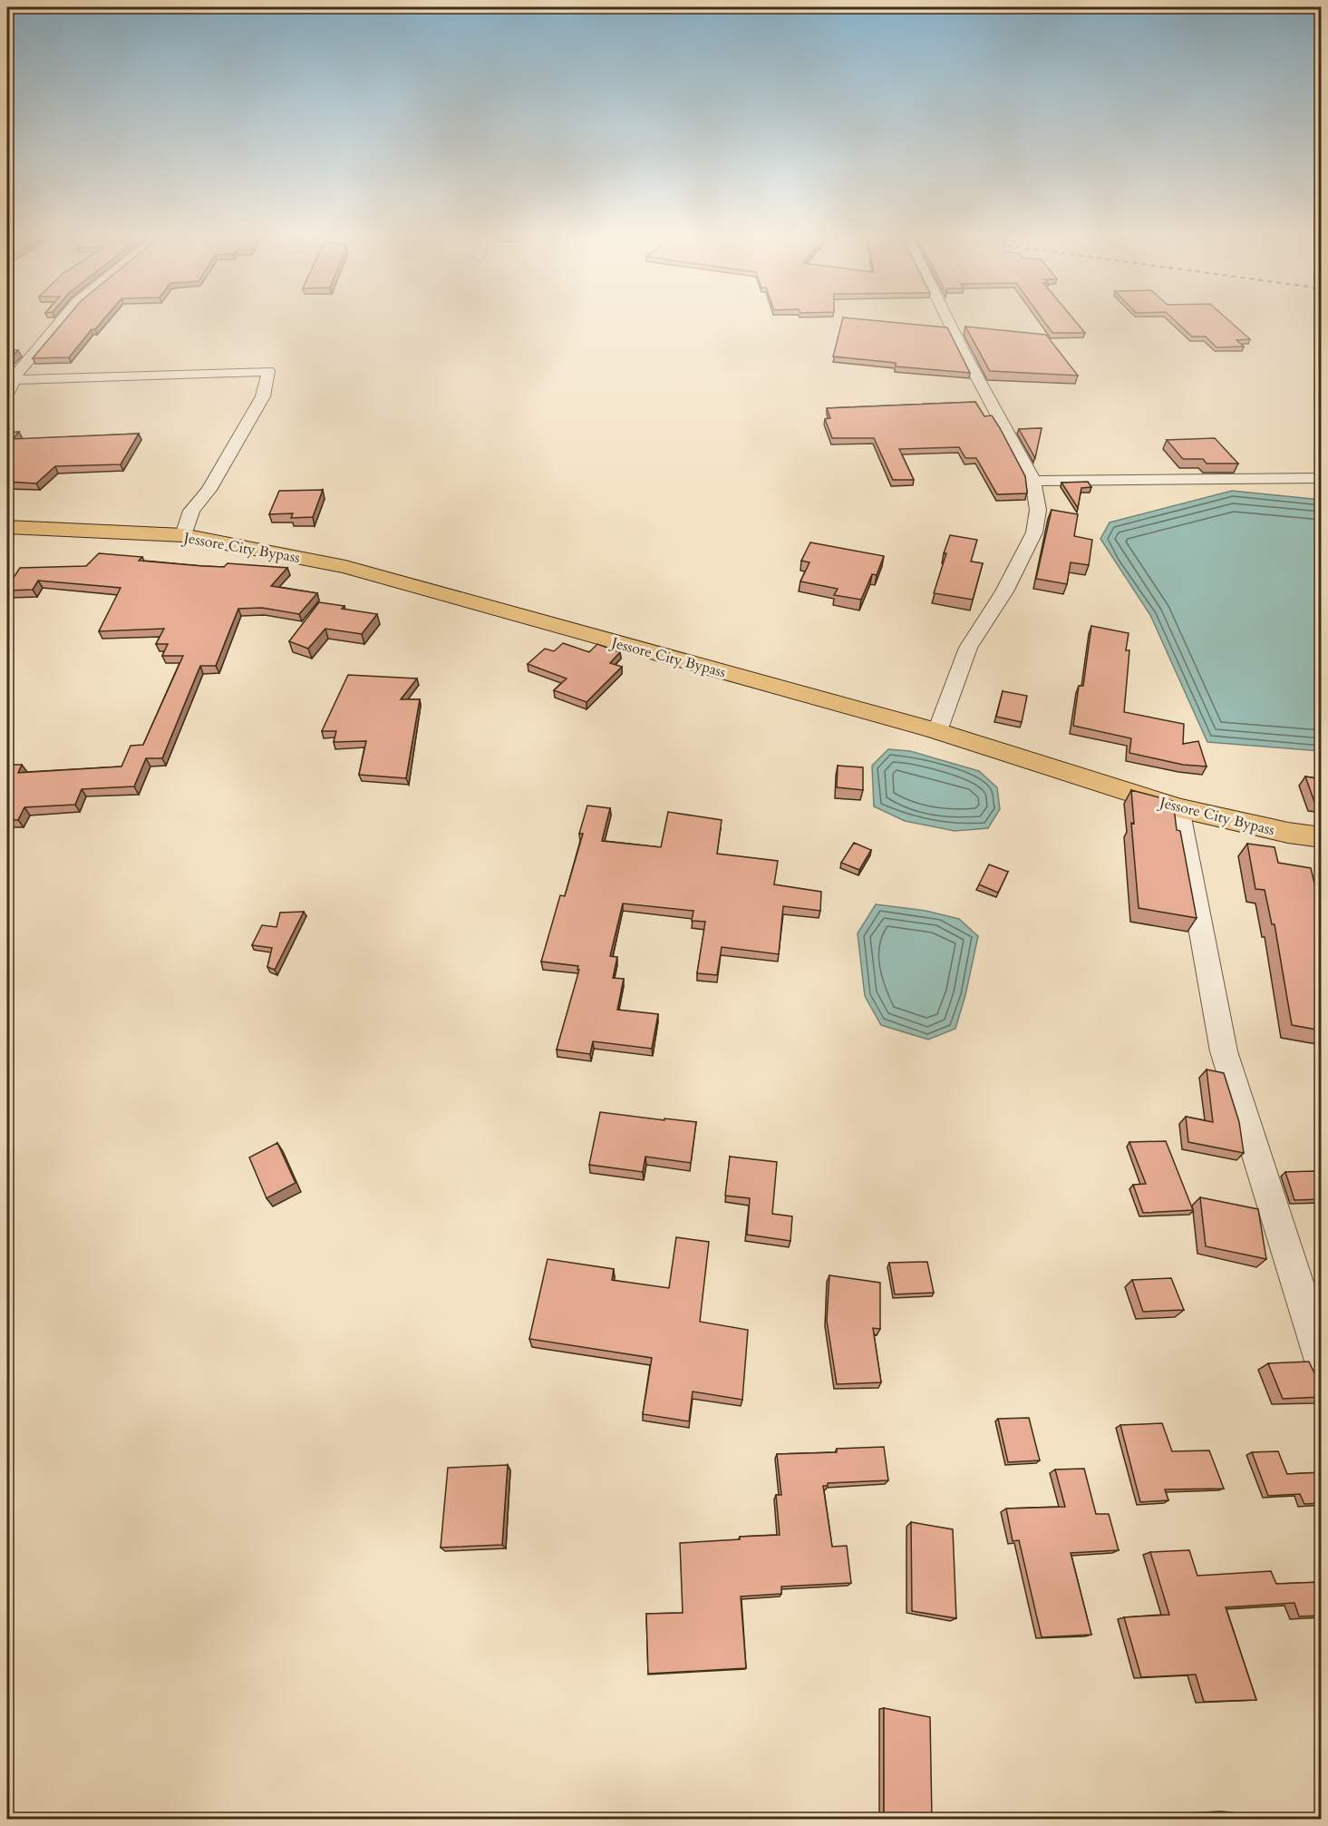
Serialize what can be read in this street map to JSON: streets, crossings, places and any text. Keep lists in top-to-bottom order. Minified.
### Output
{"streets":{"highway":["Jessore City Bypass"]}}
